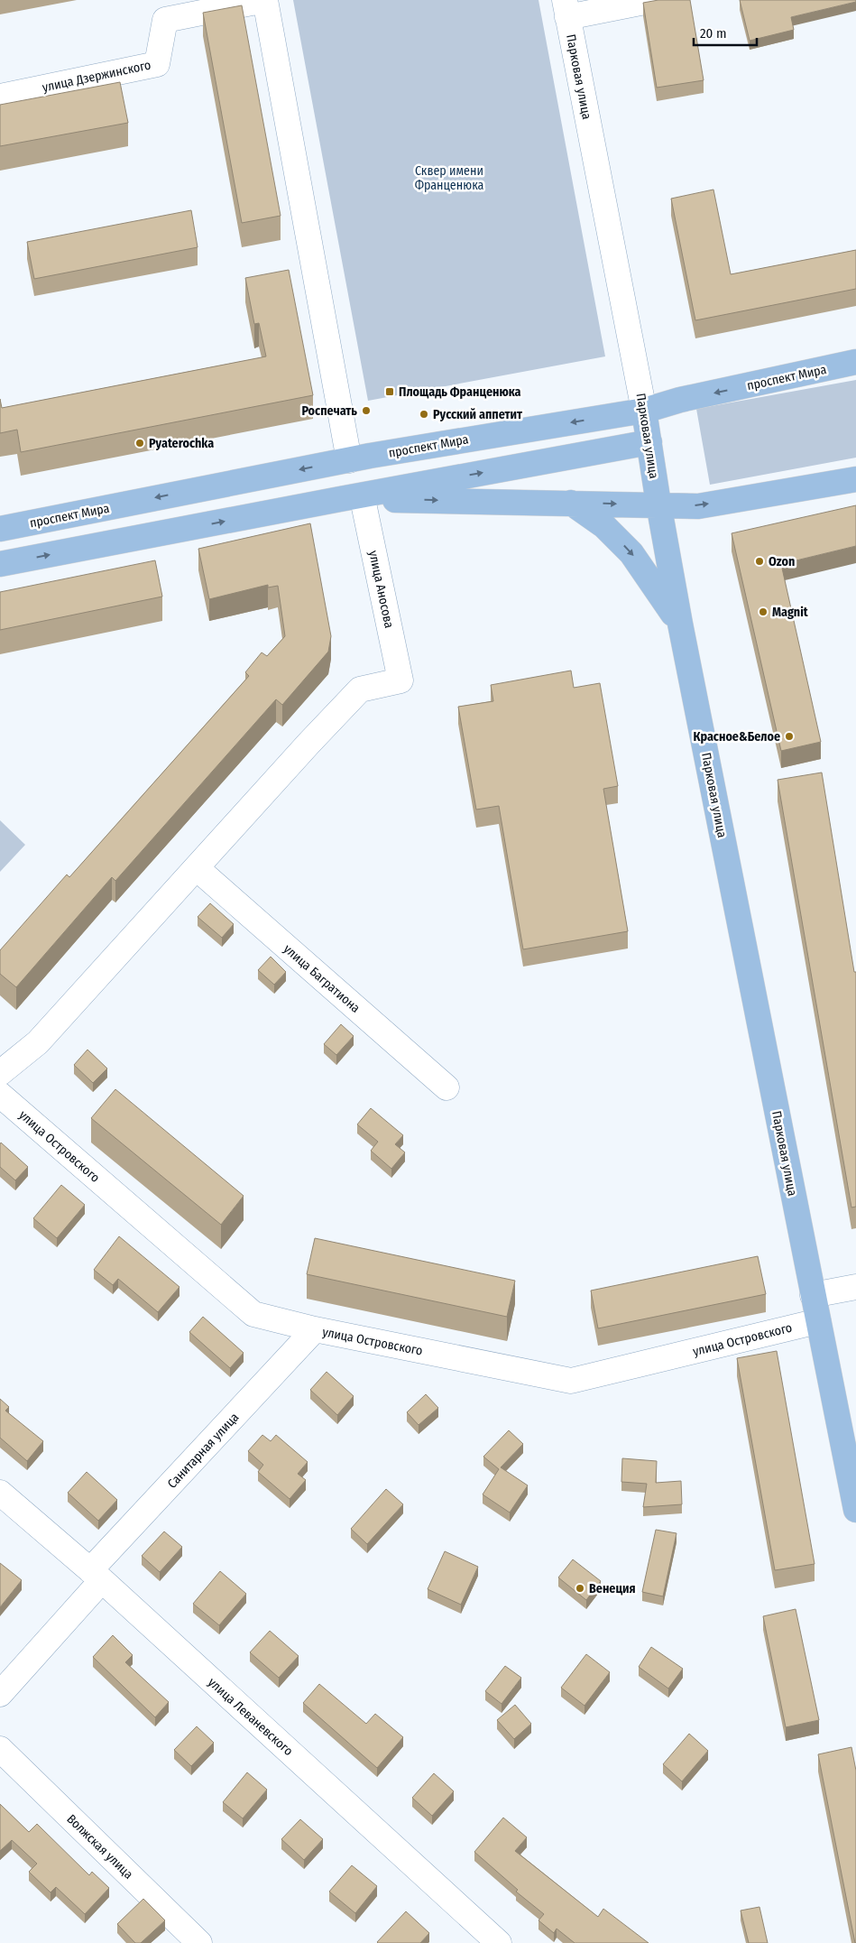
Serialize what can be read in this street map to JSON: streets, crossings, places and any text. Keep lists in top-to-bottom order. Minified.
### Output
{"streets":{"main road":["Парковая улица","проспект Мира"],"street":["улица Дзержинского","улица Аносова","улица Багратиона","улица Островского","Санитарная улица","улица Леваневского","Волжская улица"]},"crossings":[["Парковая улица","проспект Мира"],["Парковая улица","улица Островского"],["улица Аносова","улица Багратиона"],["улица Островского","Санитарная улица"],["Санитарная улица","улица Леваневского"]],"parks":["Сквер имени Франценюка"],"places":{"transit":["Площадь Франценюка"],"other":["Роспечать","Русский аппетит","Pyaterochka","Ozon","Magnit","Красное&Белое","Венеция"]},"scale_bar":"20 m"}
